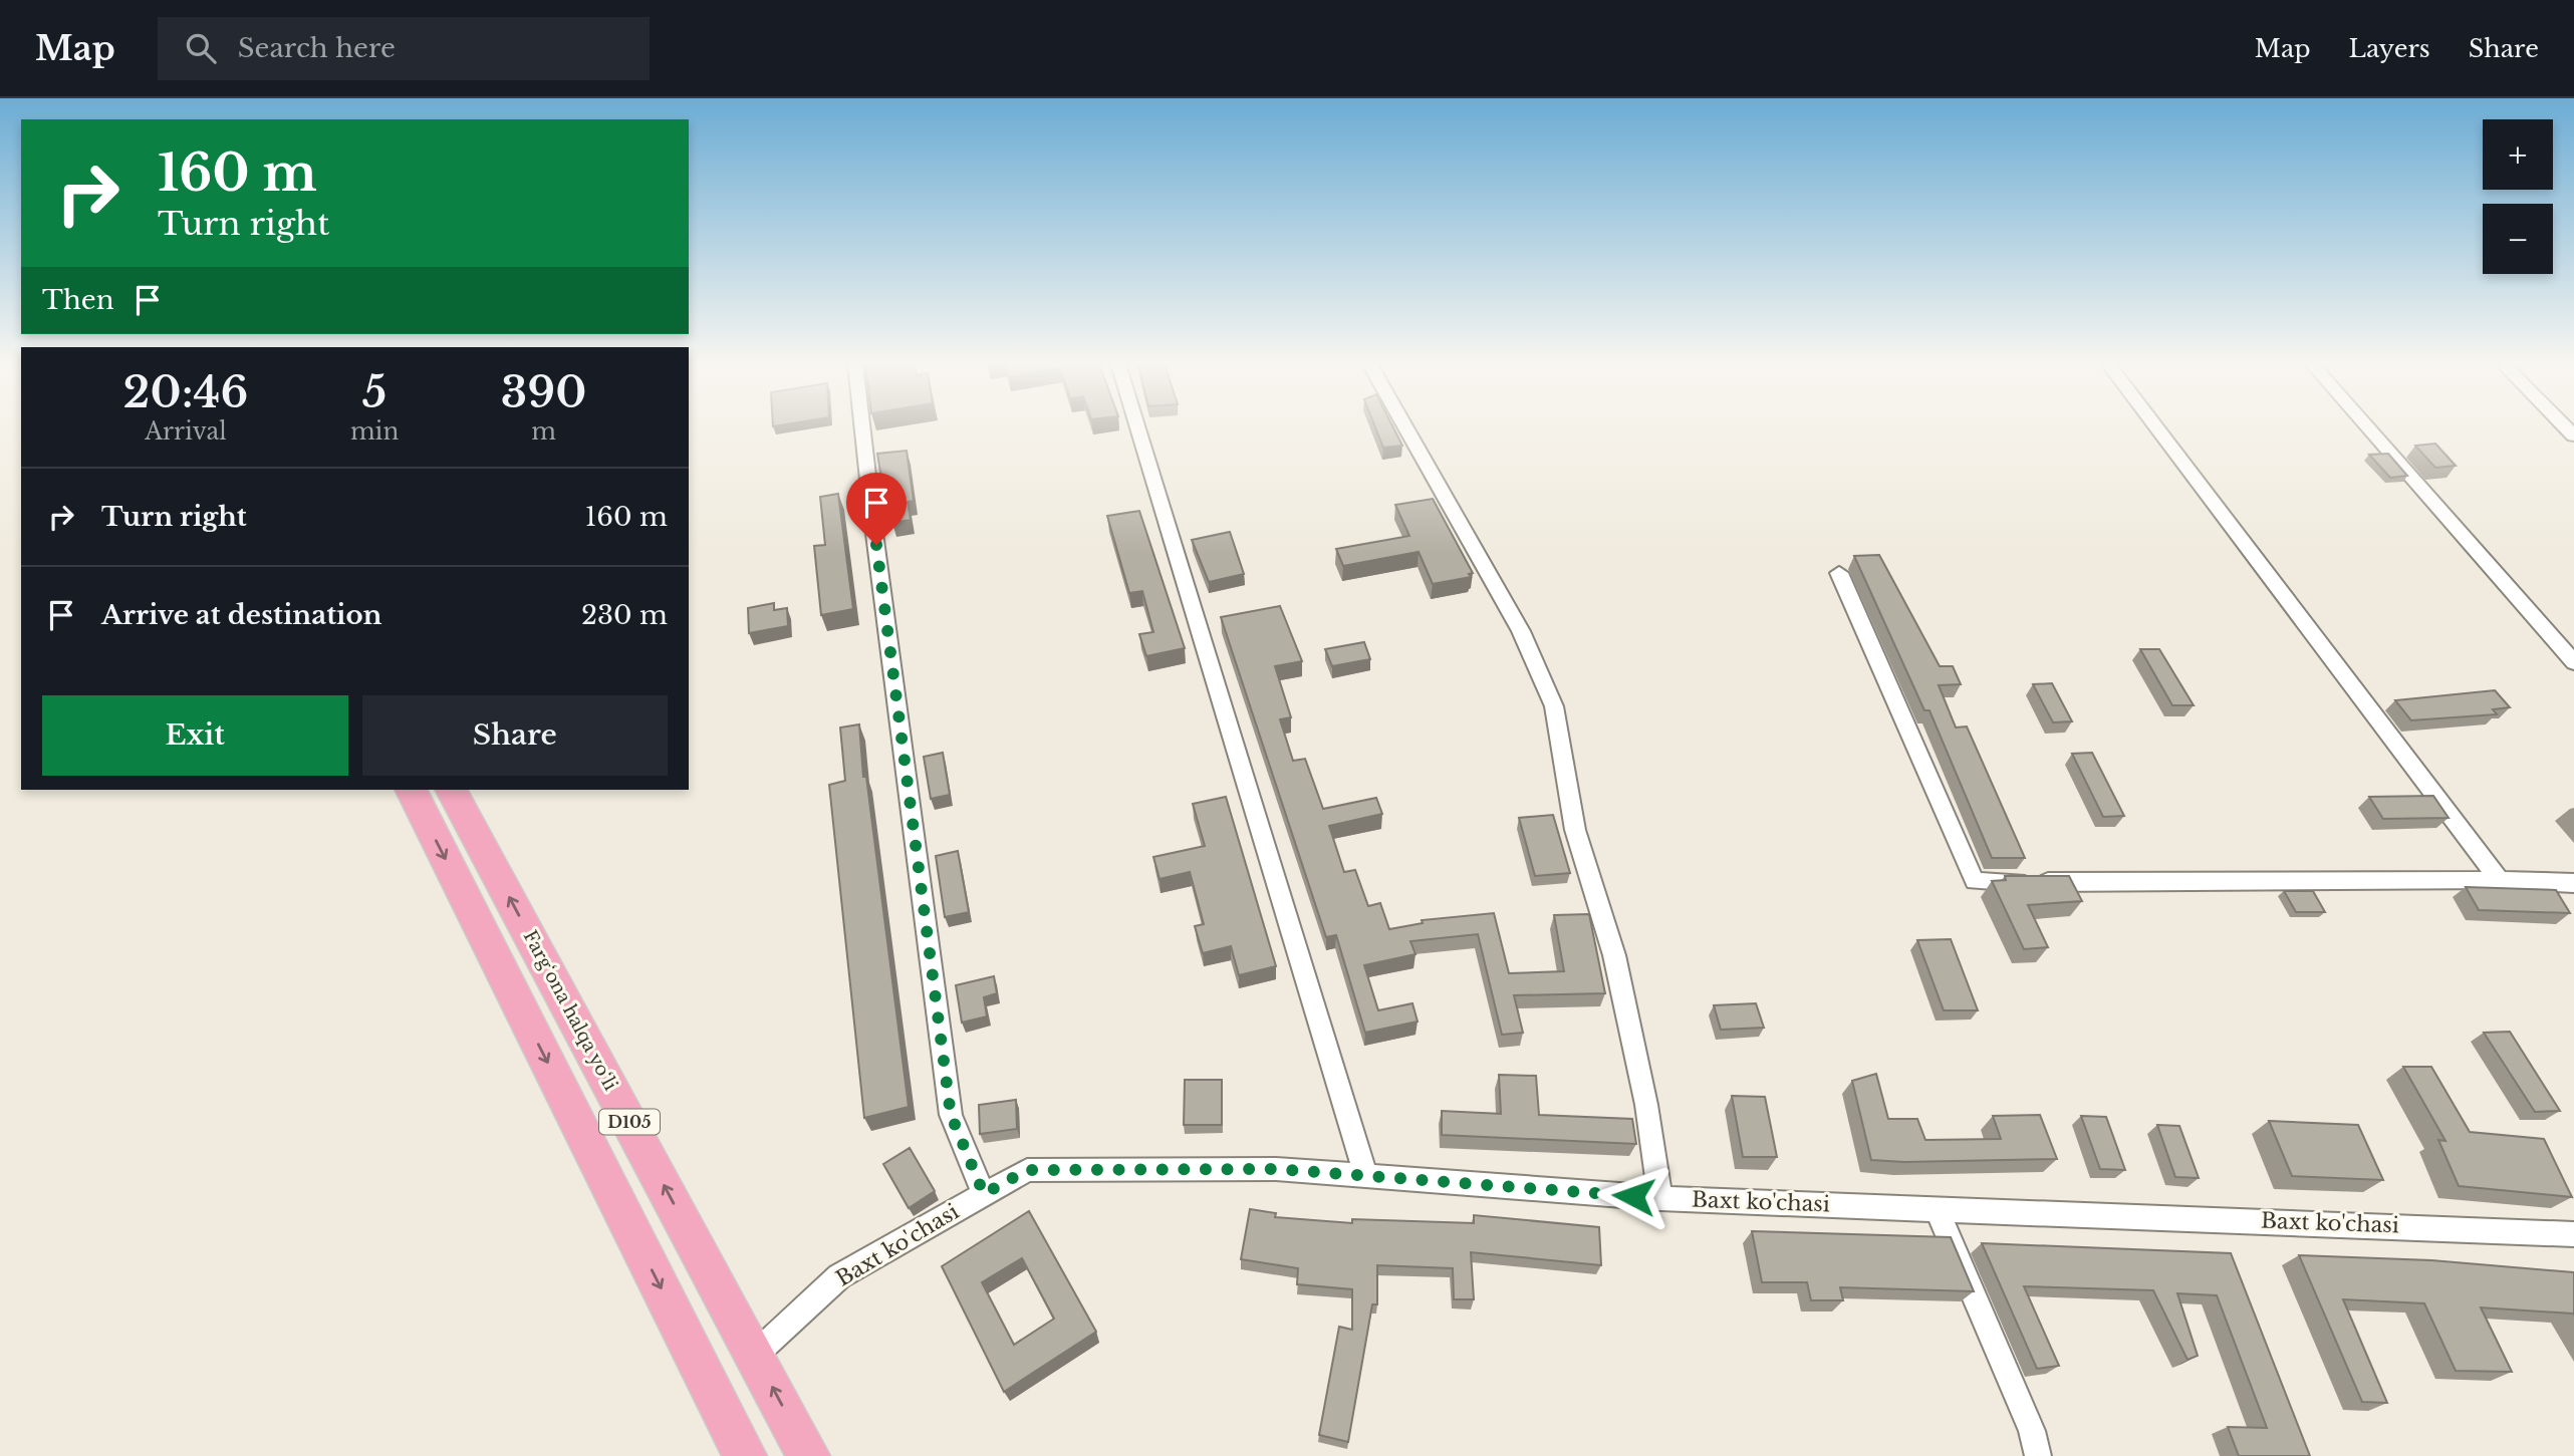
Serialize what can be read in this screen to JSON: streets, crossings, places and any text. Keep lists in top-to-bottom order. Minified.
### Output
{"streets":{"highway":["Farg‘ona halqa yo‘li","D105"],"street":["Baxt ko'chasi"]},"crossings":[["Farg‘ona halqa yo‘li","Baxt ko'chasi"]],"page":{"header":"Map","search":"Search here","nav":["Map","Layers","Share"],"map_buttons":["+","−"],"turn":["160 m","Turn right"],"then":"Then","eta":["20:46","Arrival","5","min","390","m"],"list":[{"name":"Turn right","value":"160 m"},{"name":"Arrive at destination","value":"230 m"}],"buttons":["Exit","Share"]}}
